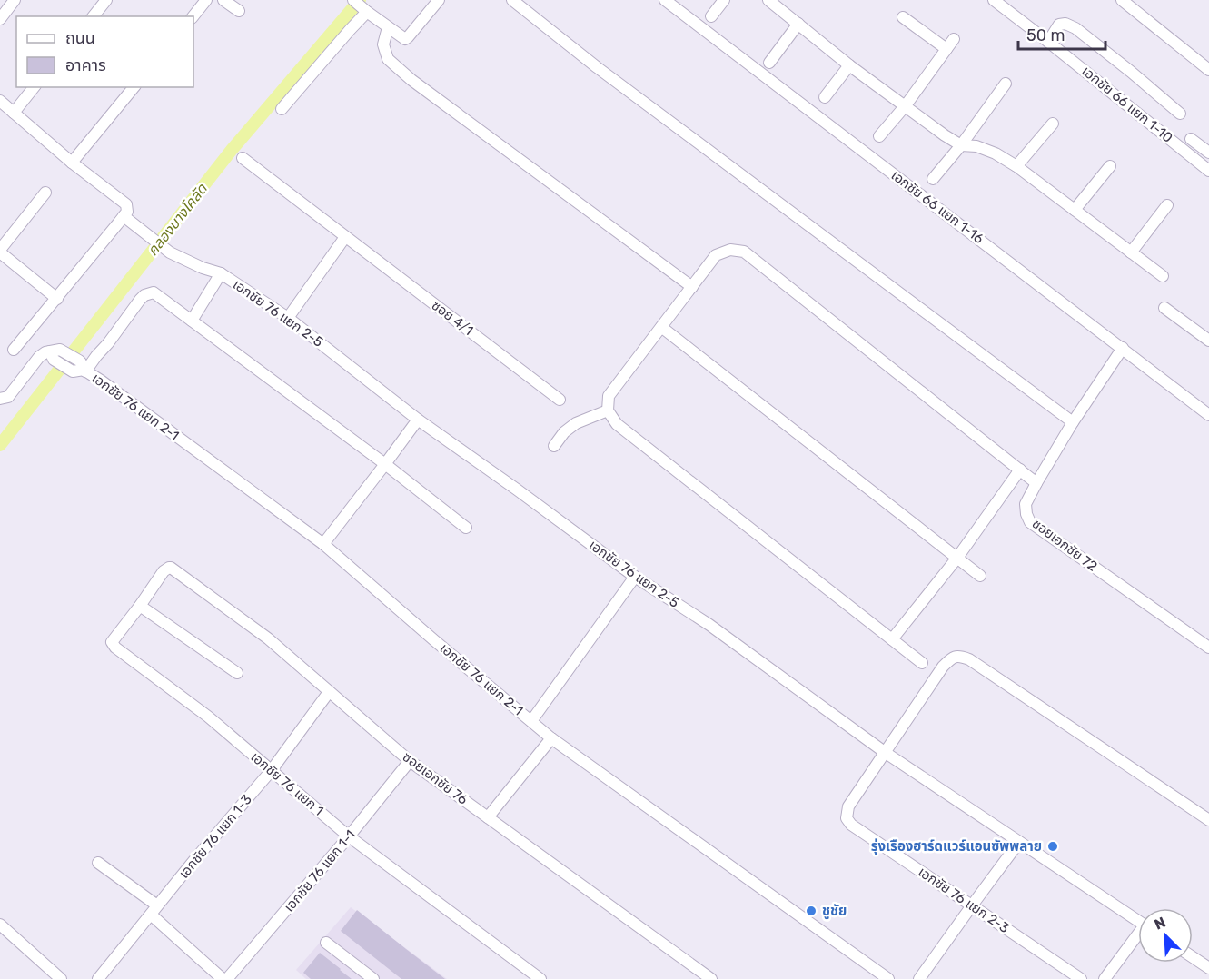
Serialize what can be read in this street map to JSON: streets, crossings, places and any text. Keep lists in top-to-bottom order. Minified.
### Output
{"streets":{"street":["เอกชัย 66 แยก 1-10","เอกชัย 66 แยก 1-16","เอกชัย 76 แยก 2-5","ซอย 4/1","เอกชัย 76 แยก 2-1","ซอยเอกชัย 72","ซอยเอกชัย 76","เอกชัย 76 แยก 1","เอกชัย 76 แยก 1-3","เอกชัย 76 แยก 1-1","เอกชัย 76 แยก 2-3"]},"crossings":[["เอกชัย 66 แยก 1-16","ซอยเอกชัย 72"],["เอกชัย 76 แยก 2-5","เอกชัย 76 แยก 2-3"],["ซอยเอกชัย 76","เอกชัย 76 แยก 1"],["ซอยเอกชัย 76","เอกชัย 76 แยก 1-3"],["ซอยเอกชัย 76","เอกชัย 76 แยก 1-1"],["เอกชัย 76 แยก 1","เอกชัย 76 แยก 1-3"],["เอกชัย 76 แยก 1","เอกชัย 76 แยก 1-1"]],"water":["คลองบางโคลัด"],"places":["รุ่งเรืองฮาร์ดแวร์แอนซัพพลาย","ชูชัย"],"legend":["ถนน","อาคาร"],"scale_bar":"50 m","north":"top left"}
